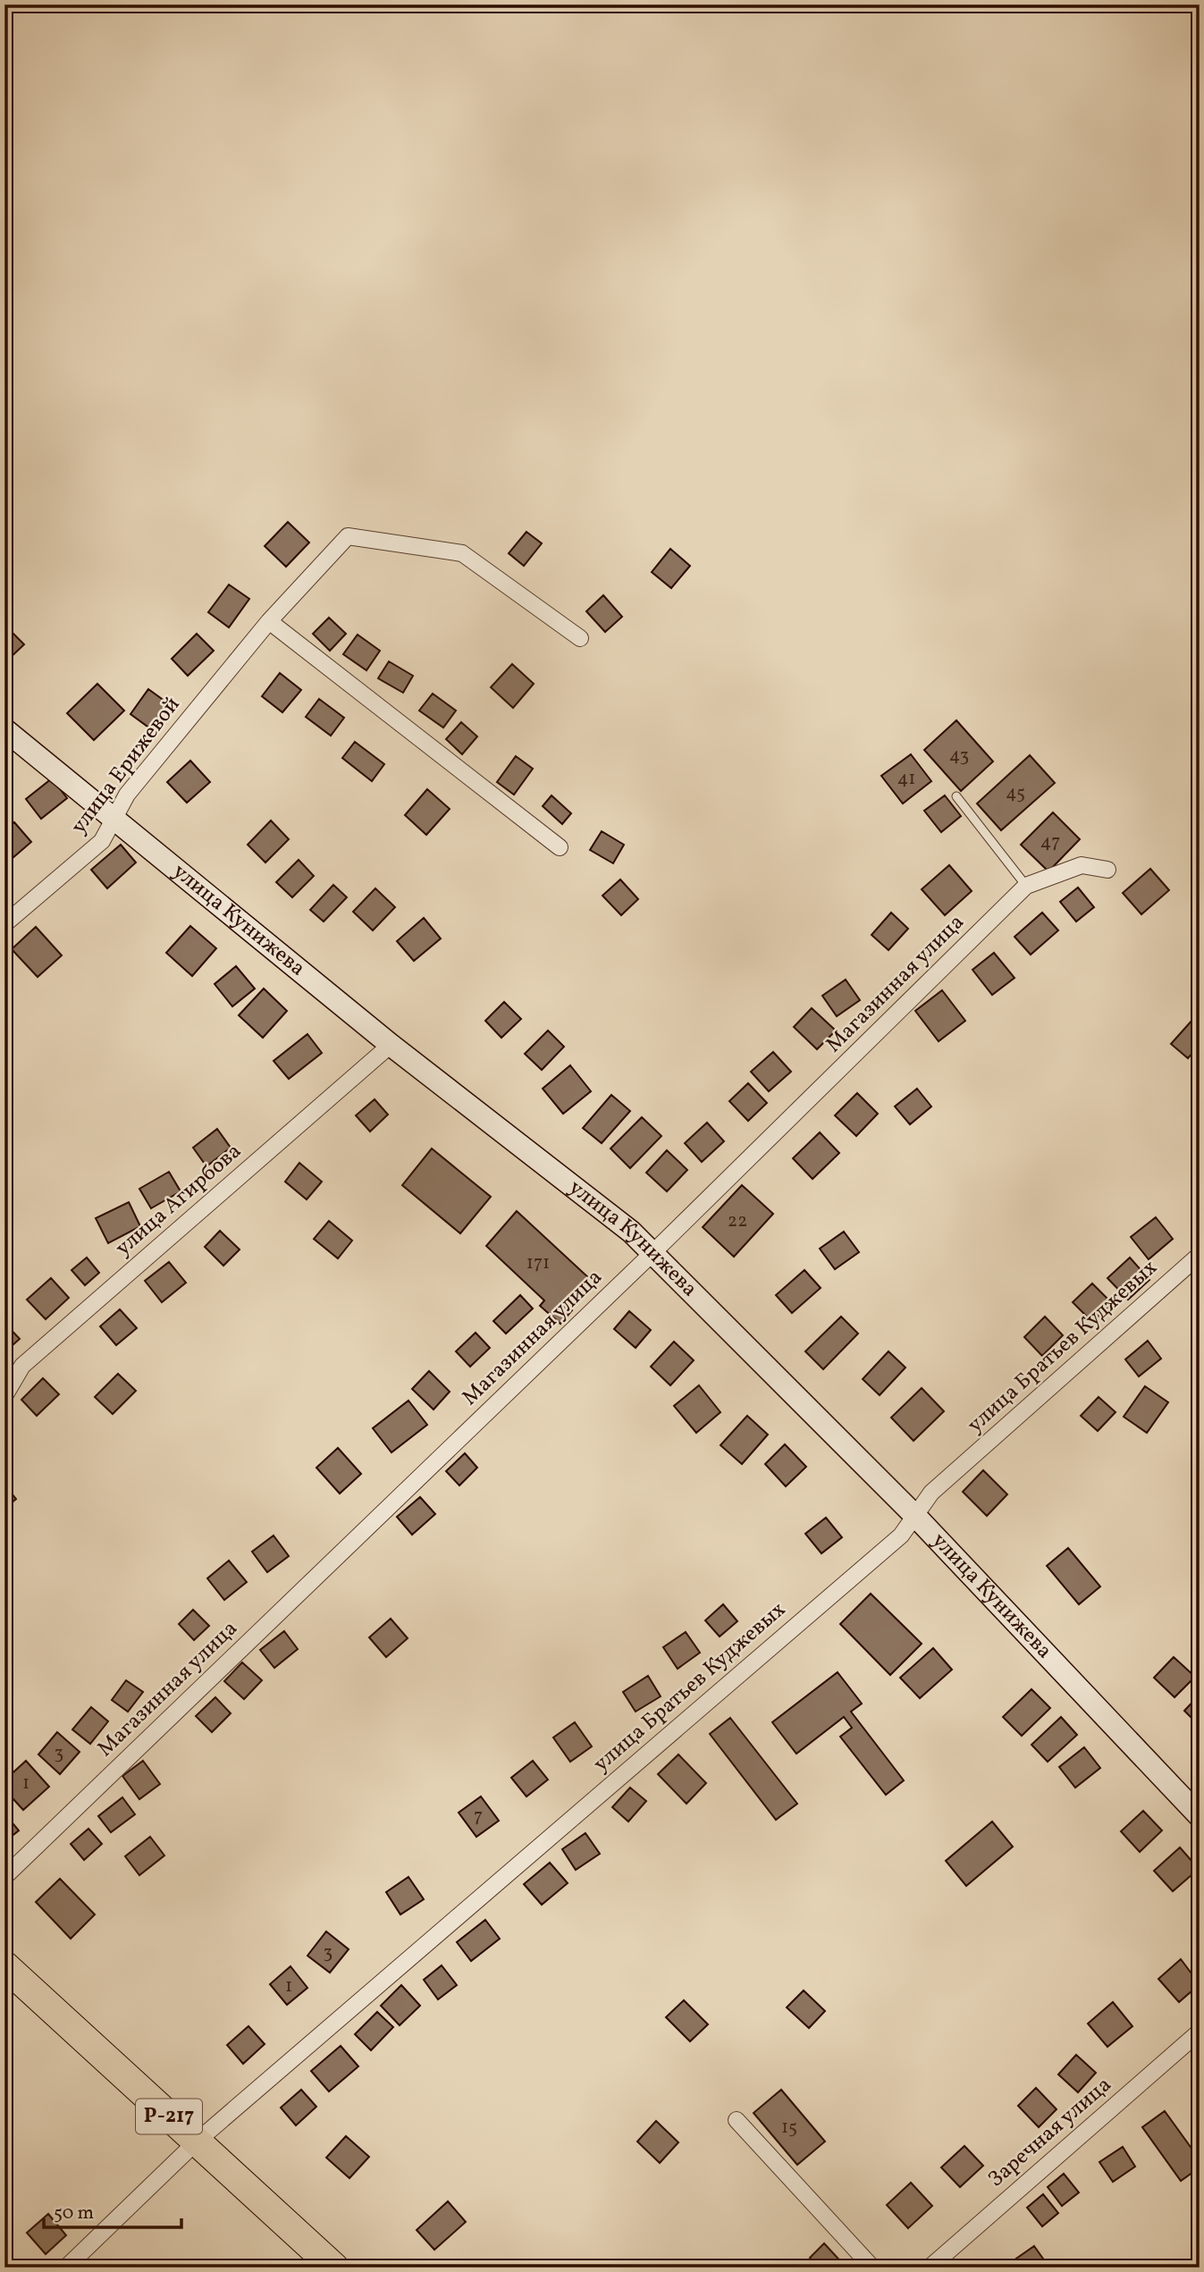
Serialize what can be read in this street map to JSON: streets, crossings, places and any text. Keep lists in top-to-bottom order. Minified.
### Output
{"streets":{"highway":["Р-217"],"street":["улица Ерижевой","улица Кунижева","Магазинная улица","улица Агирбова","улица Братьев Куджевых","Заречная улица"]},"crossings":[["улица Ерижевой","улица Кунижева"],["улица Кунижева","Магазинная улица"],["улица Кунижева","улица Агирбова"],["улица Кунижева","улица Братьев Куджевых"],["улица Братьев Куджевых","Р-217"]],"house_numbers":["43","41","45","47","22","171","3","1","7","3","1","15"],"scale_bar":"50 m"}
